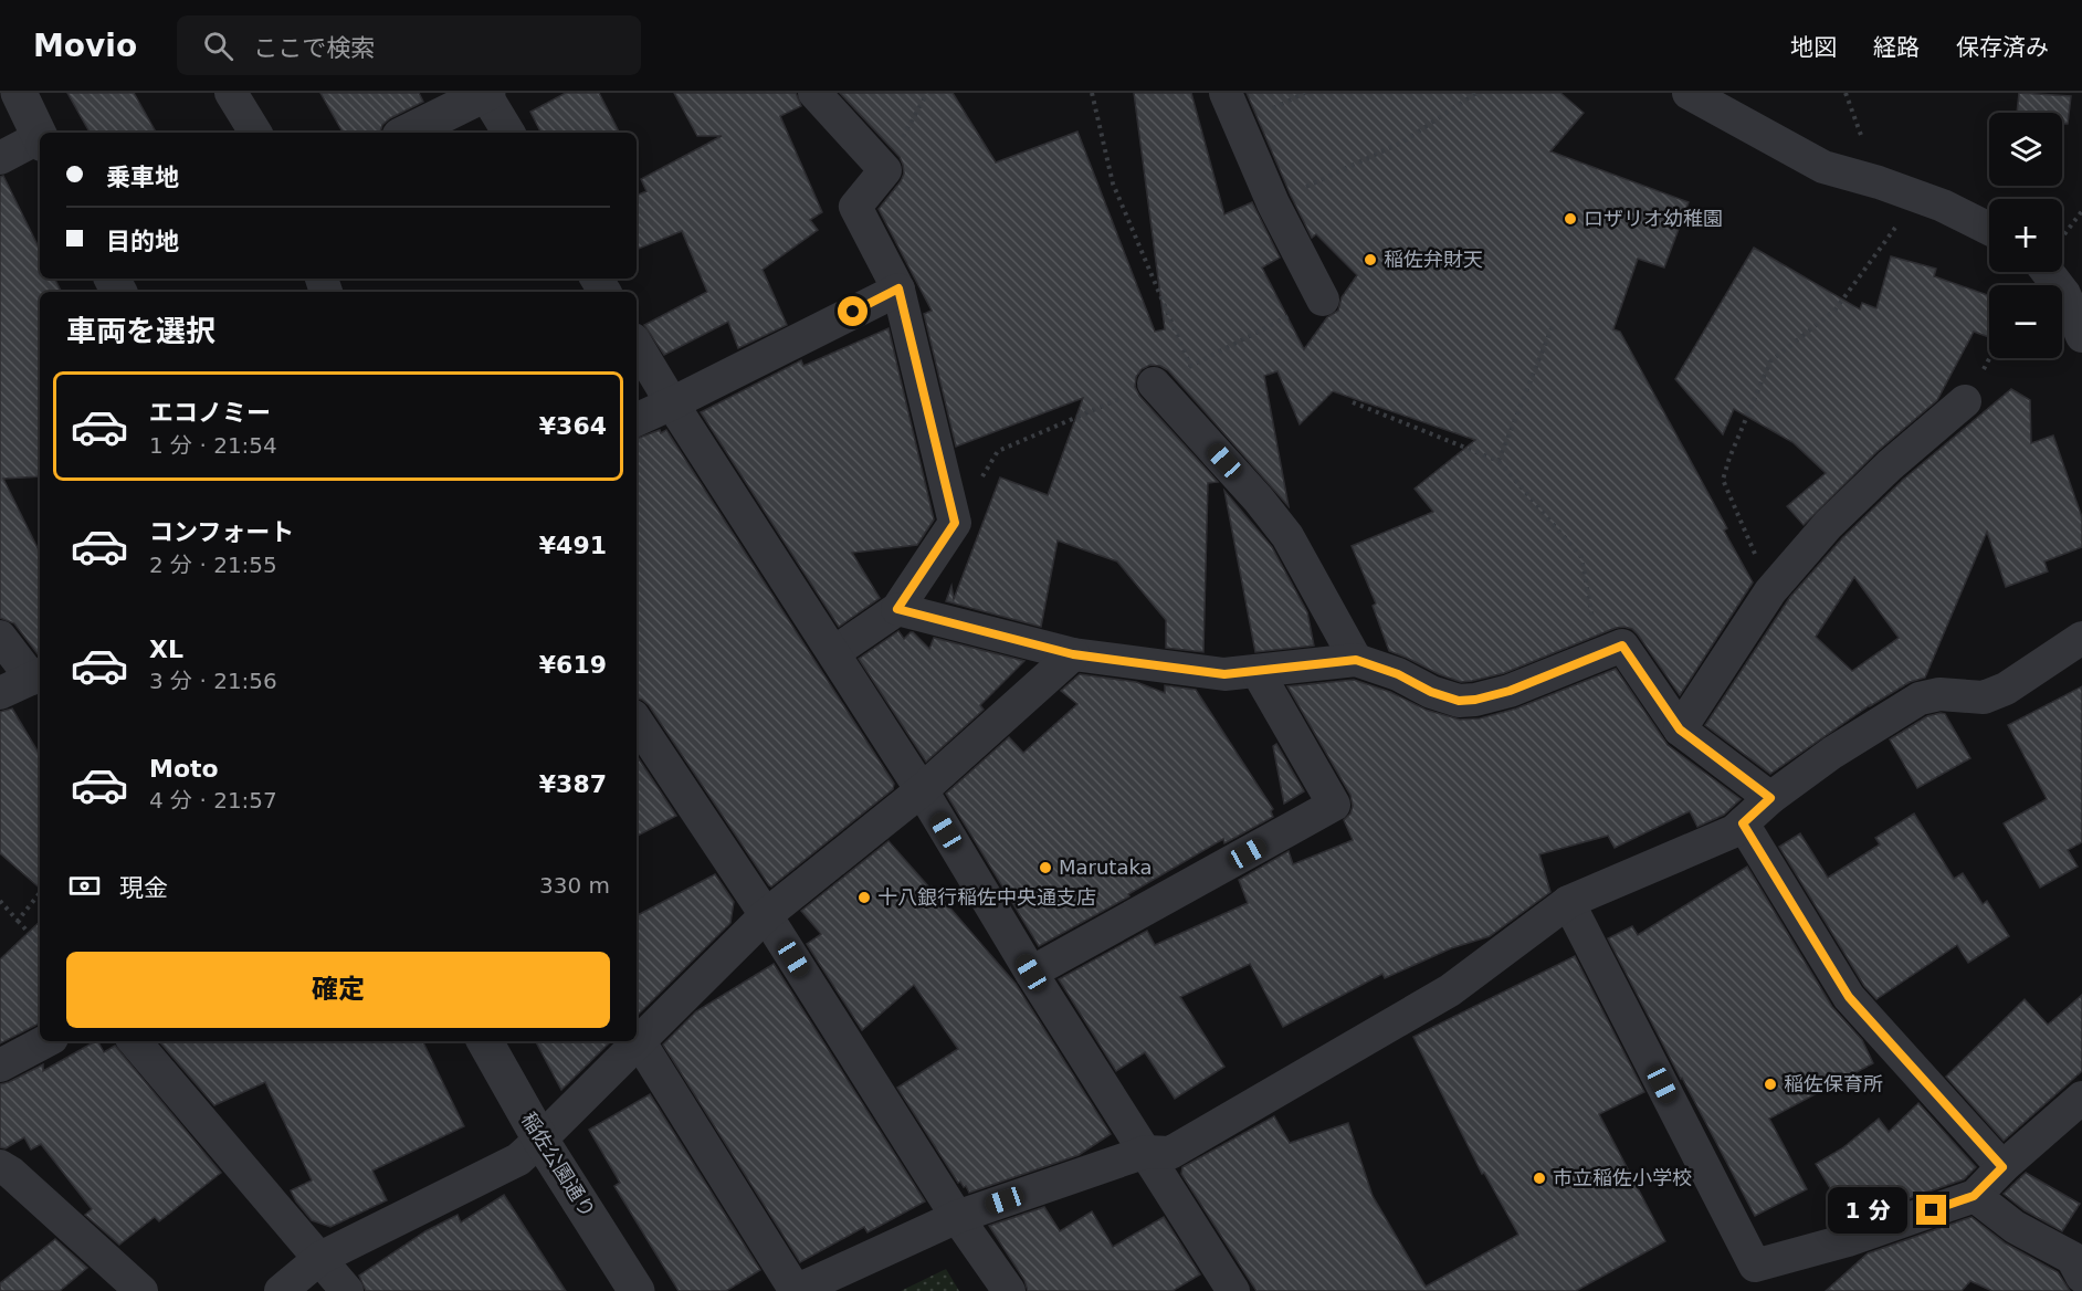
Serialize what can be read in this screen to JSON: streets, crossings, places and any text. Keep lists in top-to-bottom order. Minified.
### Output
{"streets":{"street":["稲佐公園通り"]},"places":["ロザリオ幼稚園","稲佐弁財天","Marutaka","十八銀行稲佐中央通支店","稲佐保育所","市立稲佐小学校"],"page":{"header":"Movio","search":"ここで検索","nav":["地図","経路","保存済み"],"map_buttons":["+","−"],"banner":["乗車地","目的地"],"heading":"車両を選択","list":[{"name":"エコノミー","note":"1 分 · 21:54","value":"¥364"},{"name":"コンフォート","note":"2 分 · 21:55","value":"¥491"},{"name":"XL","note":"3 分 · 21:56","value":"¥619"},{"name":"Moto","note":"4 分 · 21:57","value":"¥387"}],"pay":["現金","330 m"],"buttons":"確定","bubble":"1 分"}}
